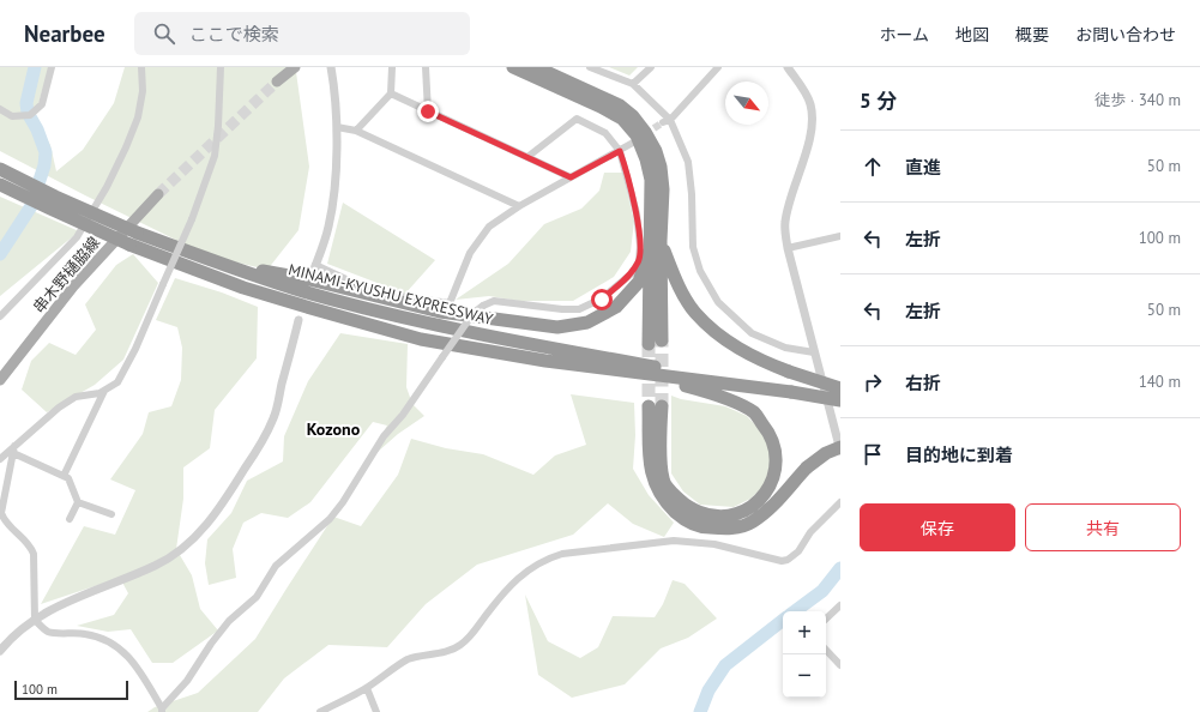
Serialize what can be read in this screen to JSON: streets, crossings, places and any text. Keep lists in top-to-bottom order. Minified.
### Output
{"streets":{"highway":["MINAMI-KYUSHU EXPRESSWAY"],"main road":["串木野樋脇線"]},"districts":["Kozono"],"scale_bar":"100 m","north":"bottom right","page":{"header":"Nearbee","search":"ここで検索","nav":["ホーム","地図","概要","お問い合わせ"],"heading":["5 分","徒歩 · 340 m"],"list":[["直進","50 m"],["左折","100 m"],["左折","50 m"],["右折","140 m"],"目的地に到着"],"buttons":["保存","共有"],"map_buttons":["+","−"],"scale":"100 m"}}
